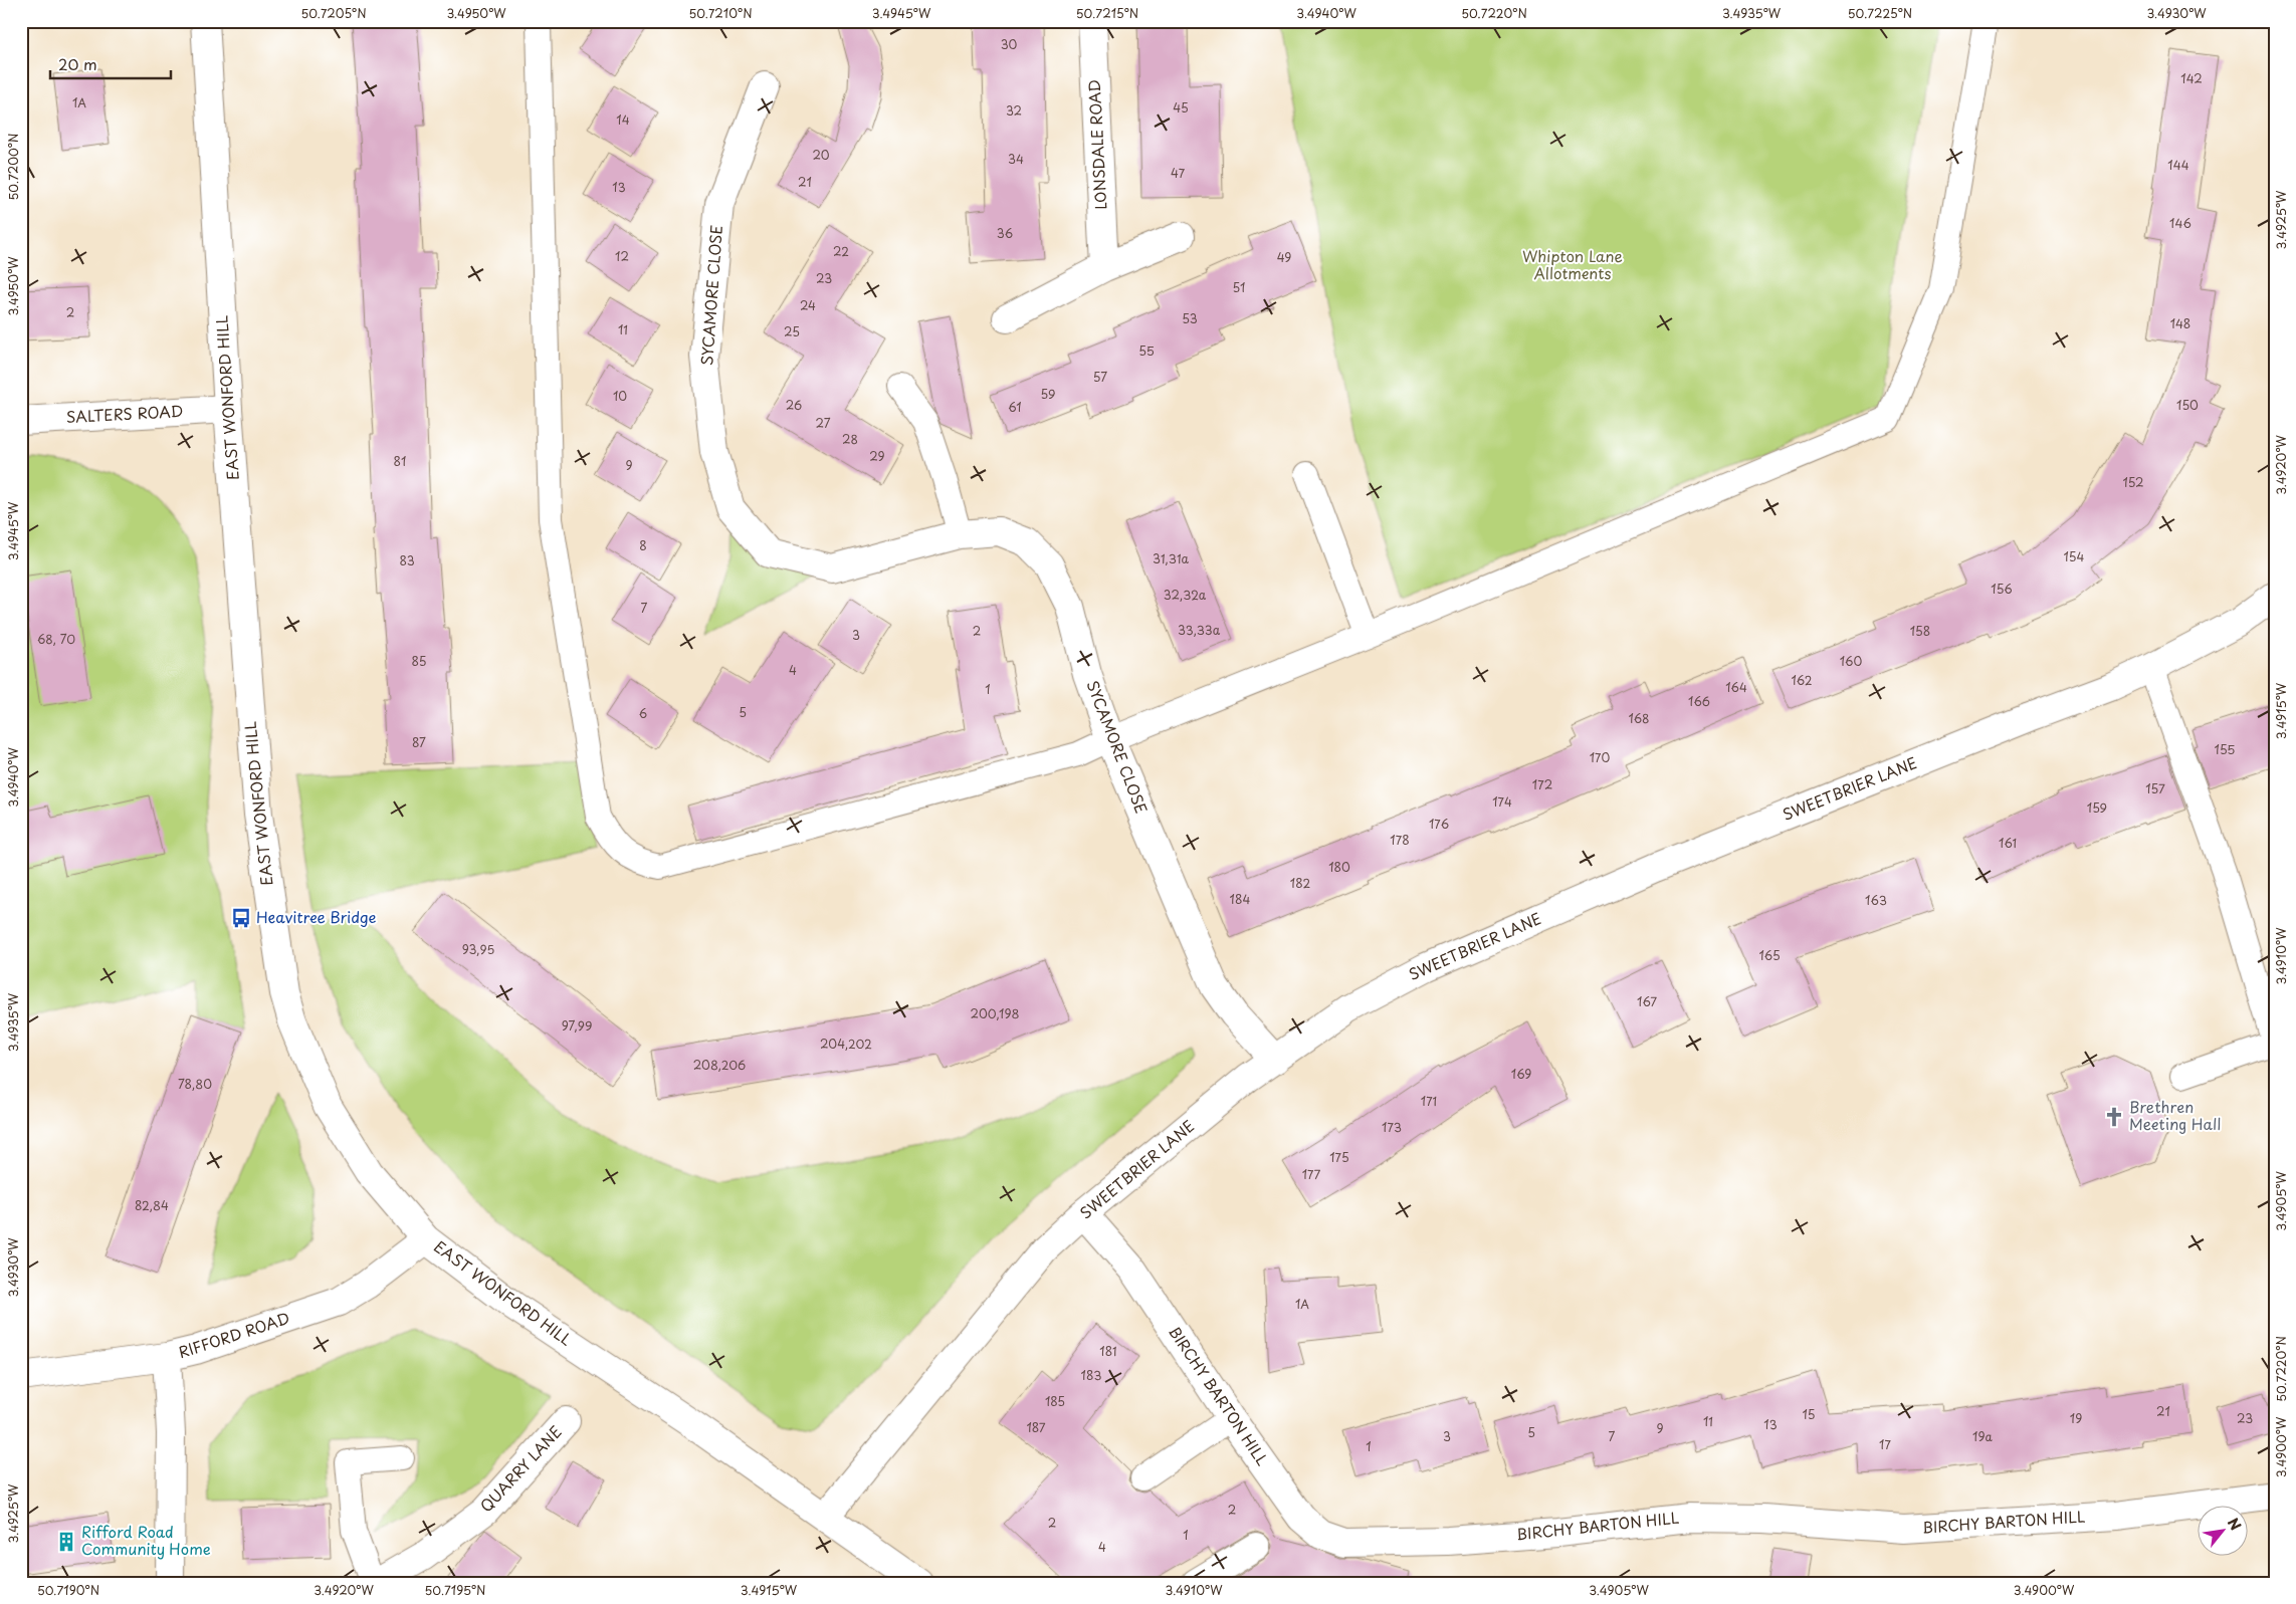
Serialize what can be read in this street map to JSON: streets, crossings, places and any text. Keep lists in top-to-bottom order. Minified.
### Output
{"streets":{"street":["LONSDALE ROAD","SYCAMORE CLOSE","EAST WONFORD HILL","SALTERS ROAD","SWEETBRIER LANE","RIFFORD ROAD","BIRCHY BARTON HILL","QUARRY LANE"]},"crossings":[["SYCAMORE CLOSE","SWEETBRIER LANE"],["EAST WONFORD HILL","SALTERS ROAD"],["EAST WONFORD HILL","SWEETBRIER LANE"],["EAST WONFORD HILL","RIFFORD ROAD"],["SWEETBRIER LANE","BIRCHY BARTON HILL"]],"parks":["Whipton Lane Allotments"],"places":{"bus stop":["Heavitree Bridge"],"church":["Brethren Meeting Hall"],"building":["Rifford Road Community Home"]},"house_numbers":["30","142","1A","45","32","14","20","34","144","47","21","13","146","36","22","12","49","23","51","24","2","53","148","11","25","55","57","59","10","26","150","61","27","28","29","81","9","152","8","154","31,31a","83","156","32,32a","7","33,33a","2","158","3","68, 70","85","160","4","162","164","1","166","5","6","168","87","155","170","172","157","174","159","176","178","161","180","182","184","163","93,95","165","167","200,198","97,99","204,202","208,206","169","78,80","171","173","175","177","82,84","1A","181","183","185","21","15","19","23","11","13","187","9","5","3","7","19a","17","1","2","2","1","4"],"scale_bar":"20 m","north":"top right","coordinates":["50.7205°N","3.4950°W","50.7210°N","3.4945°W","50.7215°N","3.4940°W","50.7220°N","3.4935°W","50.7225°N","3.4930°W","50.7200°N","3.4925°W","3.4920°W","3.4915°W","3.4910°W","3.4905°W","3.4900°W","50.7190°N","50.7195°N"]}
